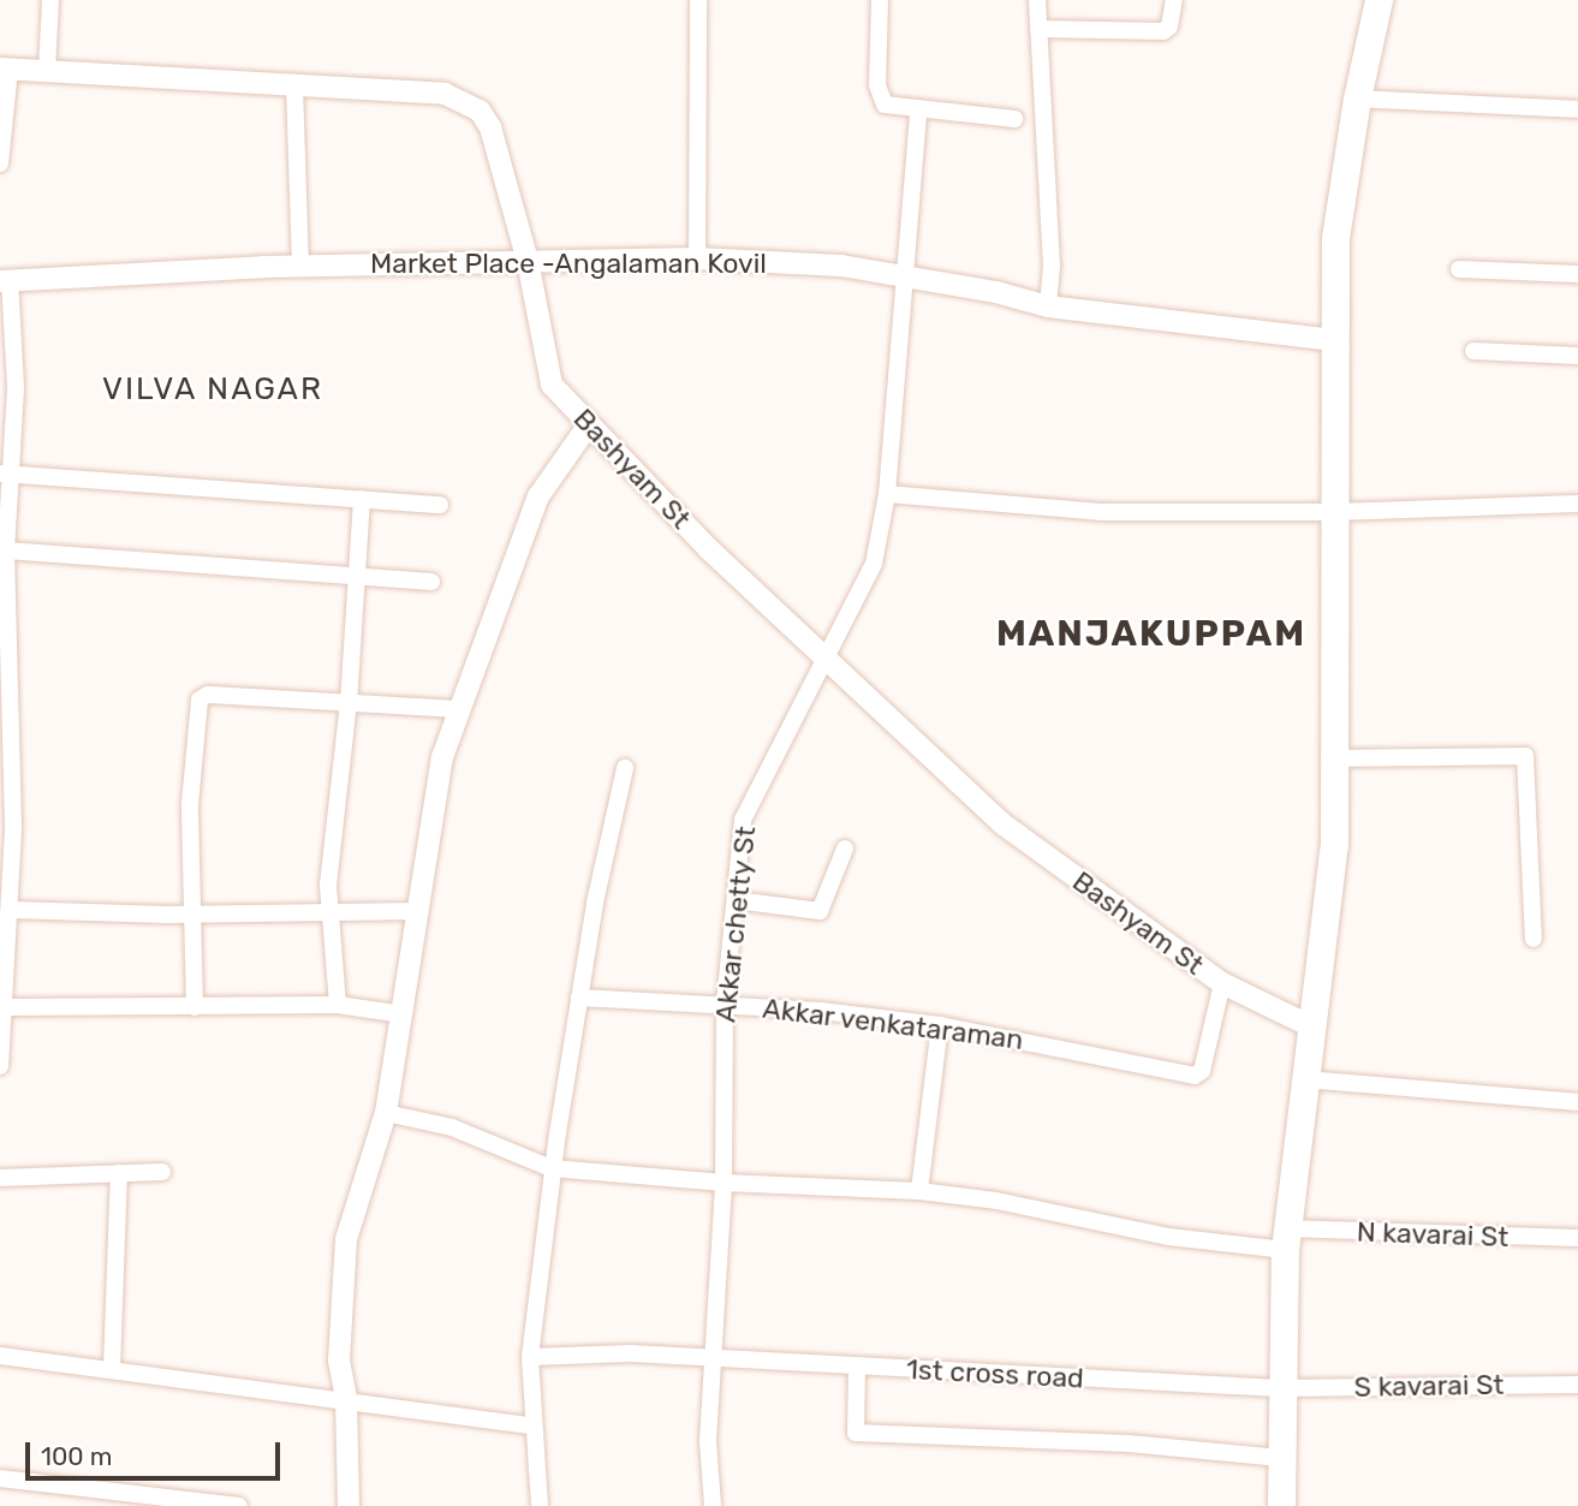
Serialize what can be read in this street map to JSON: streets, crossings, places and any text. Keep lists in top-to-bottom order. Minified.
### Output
{"streets":{"street":["Market Place -Angalaman Kovil","Bashyam St","Akkar chetty St","Akkar venkataraman","N kavarai St","1st cross road","S kavarai St"]},"crossings":[["Market Place -Angalaman Kovil","Bashyam St"],["Market Place -Angalaman Kovil","Akkar chetty St"],["Bashyam St","Akkar chetty St"],["Bashyam St","Akkar venkataraman"],["Akkar chetty St","Akkar venkataraman"],["Akkar chetty St","N kavarai St"],["Akkar chetty St","1st cross road"],["1st cross road","S kavarai St"]],"districts":["VILVA NAGAR","MANJAKUPPAM"],"scale_bar":"100 m"}
